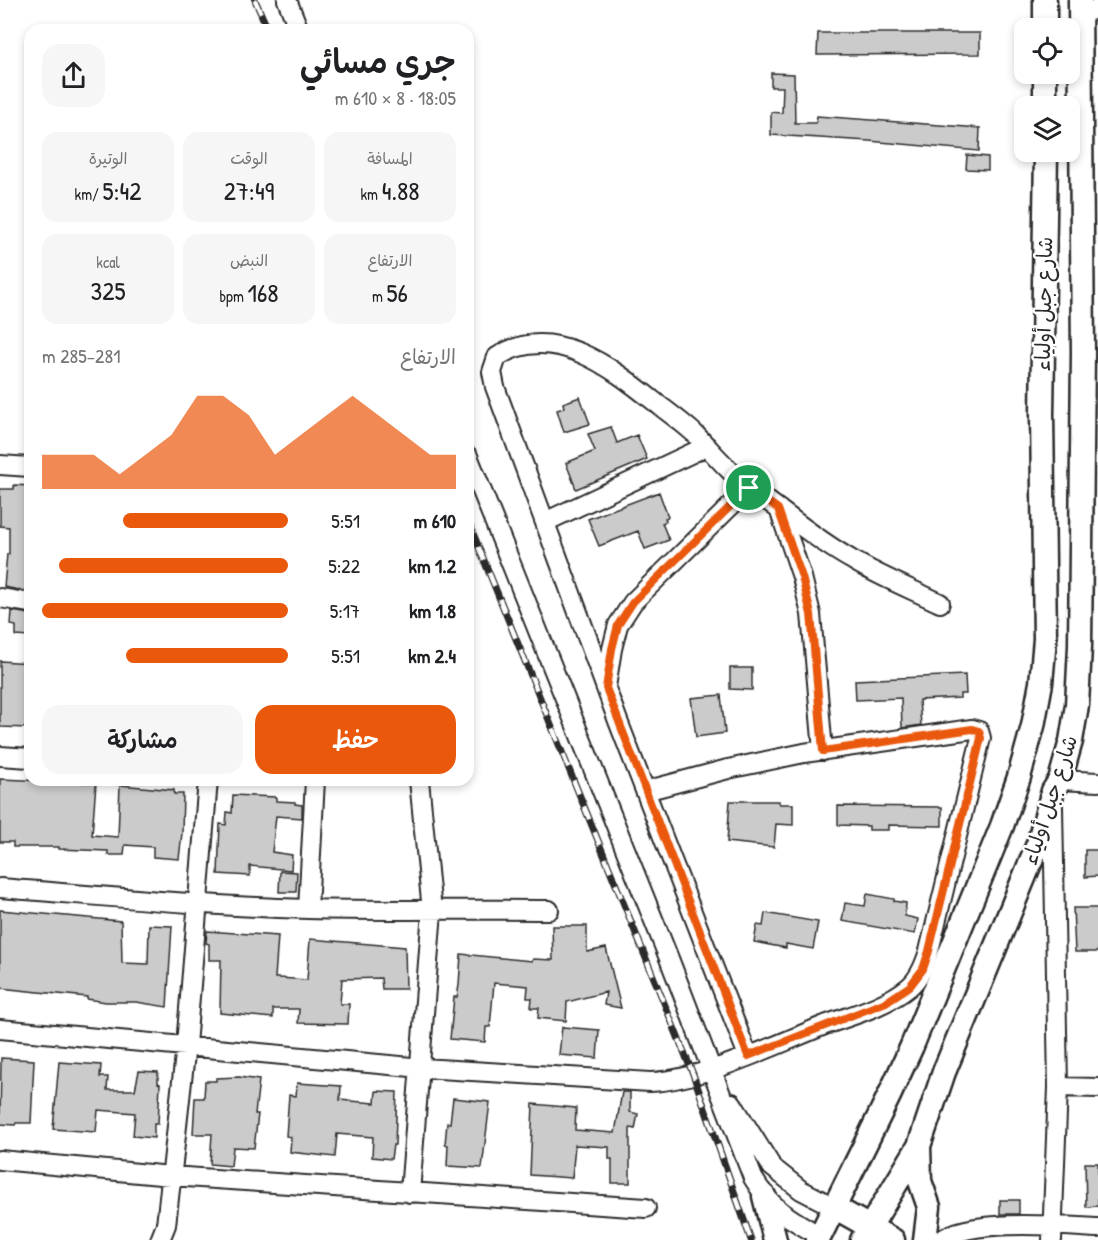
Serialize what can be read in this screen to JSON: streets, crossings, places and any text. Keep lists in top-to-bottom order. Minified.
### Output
{"streets":{"main road":["شارع جبل أولياء"]},"page":{"heading":["جري مسائي","18:05 · 8 × 610 m"],"stats":[["المسافة","4.88 km"],["الوقت","27:49"],["الوتيرة","5:42 /km"],["الارتفاع","56 m"],["النبض","168 bpm"],["kcal","325"]],"chart":["الارتفاع","281–285 m"],"list":[{"name":"610 m","note":"5:51"},{"name":"1.2 km","note":"5:22"},{"name":"1.8 km","note":"5:17"},{"name":"2.4 km","note":"5:51"}],"buttons":["حفظ","مشاركة"]}}
